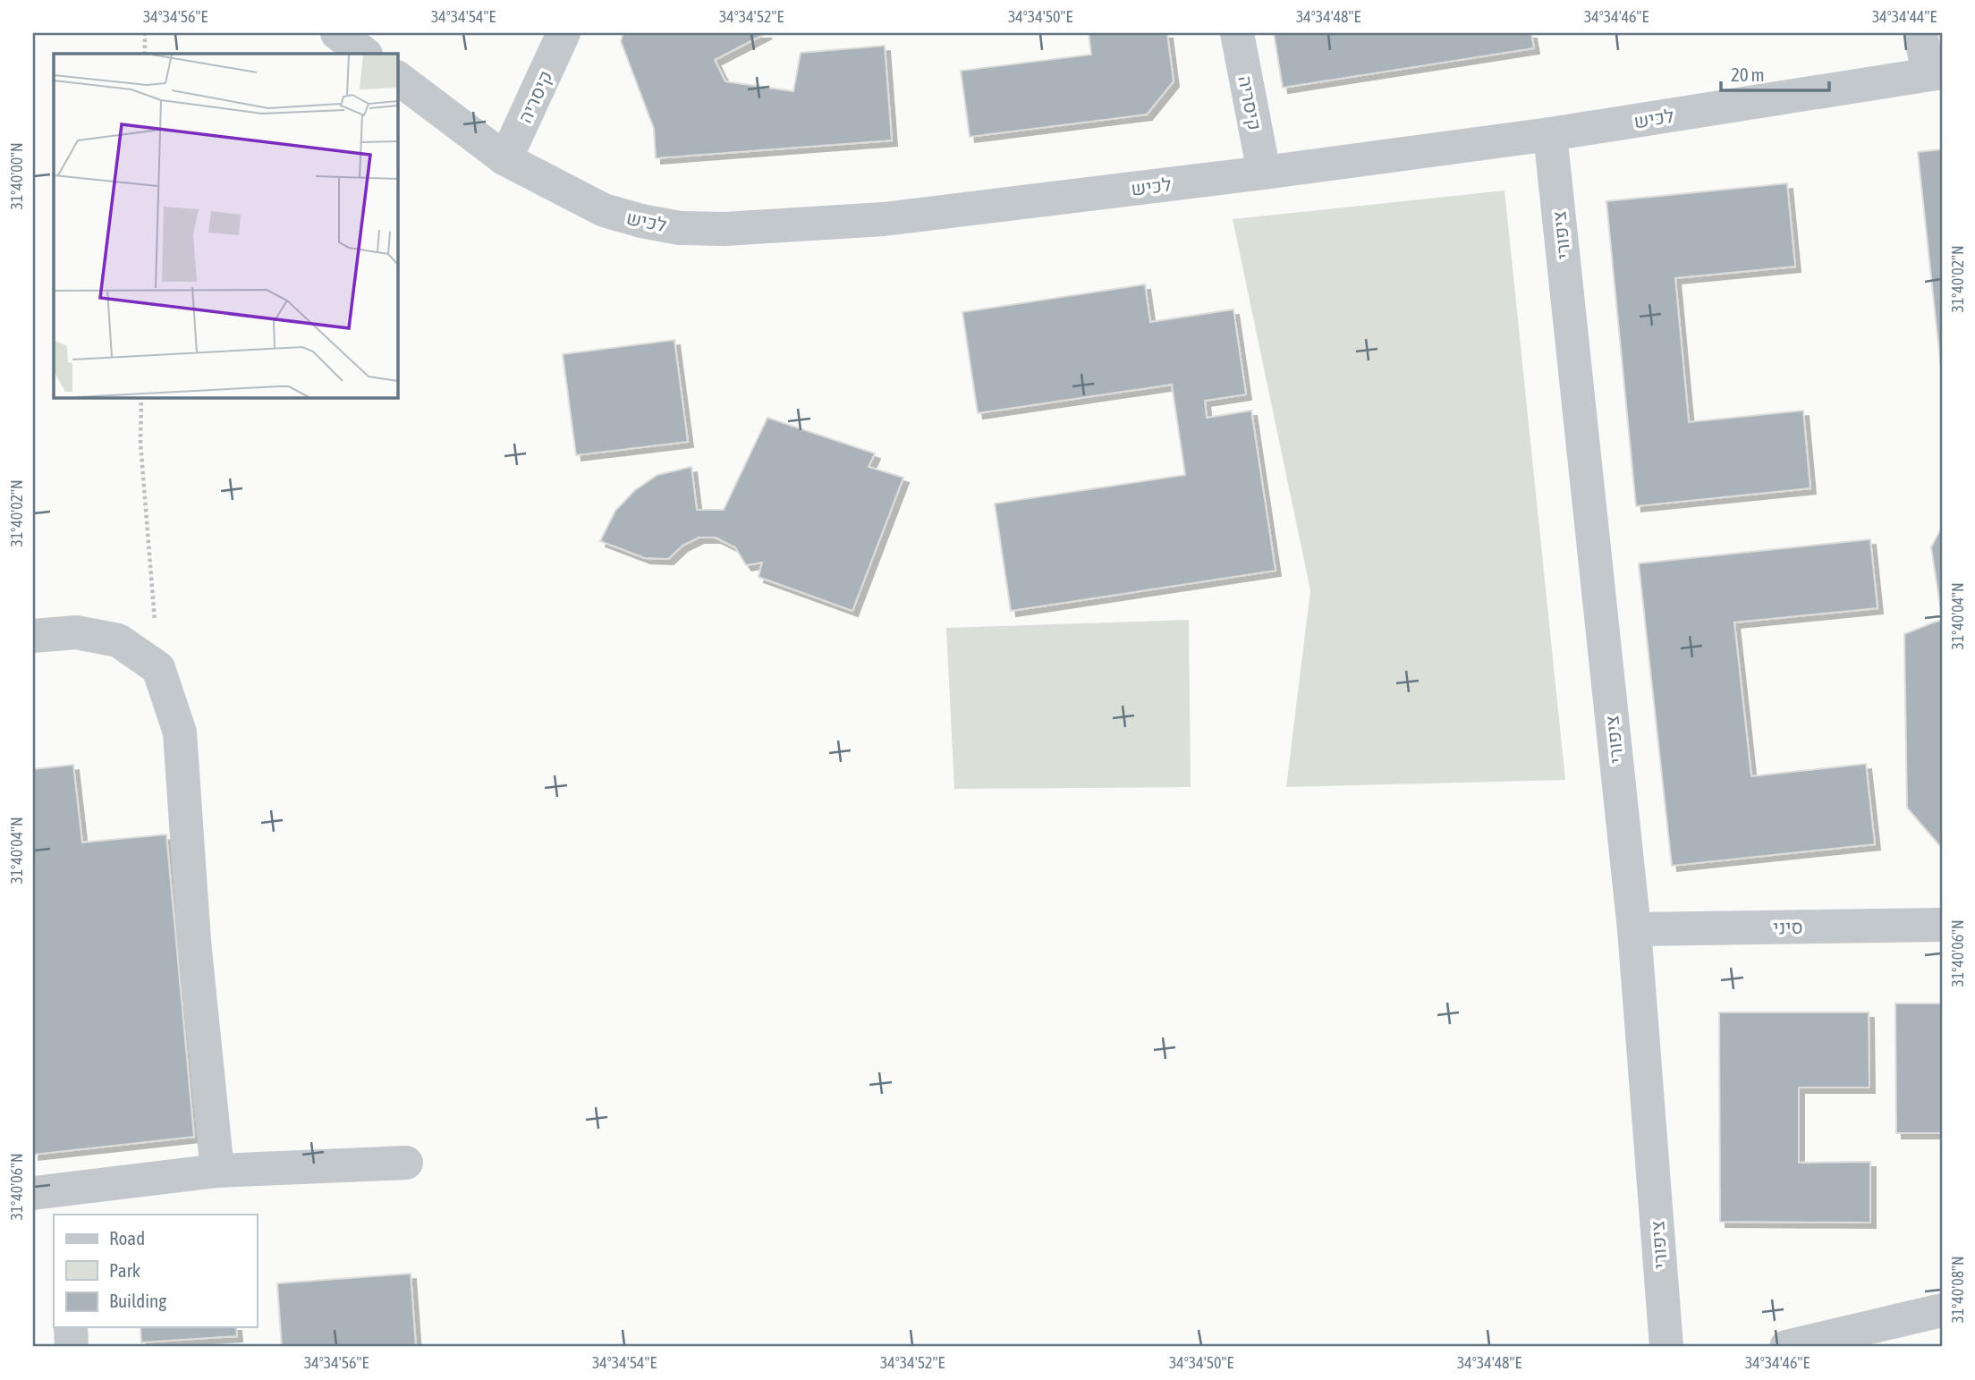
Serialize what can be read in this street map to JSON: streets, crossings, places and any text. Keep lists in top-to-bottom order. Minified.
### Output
{"streets":{"street":["קיסריה","לכיש","ציפורי","סיני"]},"crossings":[["קיסריה","לכיש"],["לכיש","ציפורי"],["ציפורי","סיני"]],"legend":["Road","Park","Building"],"scale_bar":"20 m","coordinates":["34°34'56\"E","34°34'54\"E","34°34'52\"E","34°34'50\"E","34°34'48\"E","34°34'46\"E","34°34'44\"E","31°40'00\"N","31°40'02\"N","31°40'04\"N","31°40'06\"N","31°40'08\"N"]}
